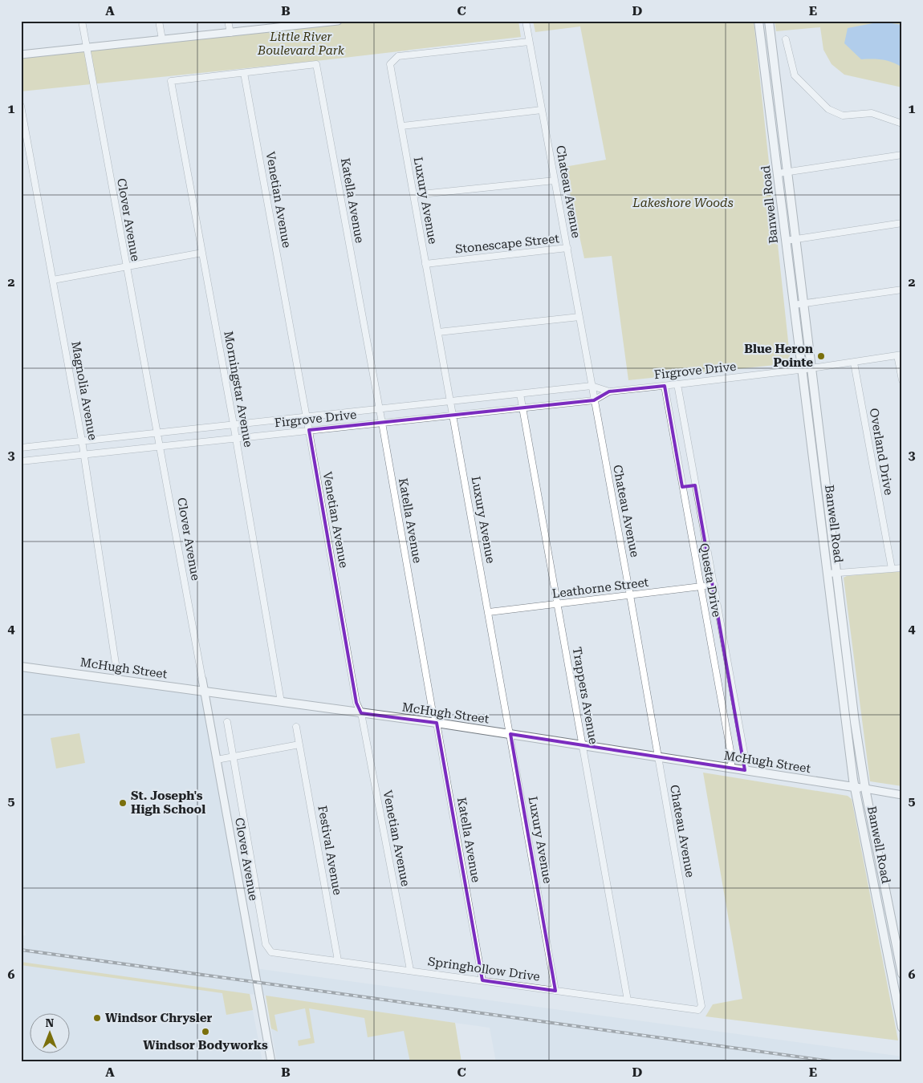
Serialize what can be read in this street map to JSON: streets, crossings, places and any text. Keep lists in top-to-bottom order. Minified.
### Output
{"streets":{"main road":["Banwell Road","McHugh Street"],"street":["Chateau Avenue","Venetian Avenue","Katella Avenue","Luxury Avenue","Clover Avenue","Stonescape Street","Firgrove Drive","Morningstar Avenue","Magnolia Avenue","Overland Drive","Questa Drive","Leathorne Street","Trappers Avenue","Festival Avenue","Springhollow Drive"]},"crossings":[["Chateau Avenue","Luxury Avenue"],["Chateau Avenue","Stonescape Street"],["Chateau Avenue","Firgrove Drive"],["Chateau Avenue","Leathorne Street"],["Chateau Avenue","McHugh Street"],["Chateau Avenue","Springhollow Drive"],["Venetian Avenue","Katella Avenue"],["Venetian Avenue","Firgrove Drive"],["Venetian Avenue","Morningstar Avenue"],["Venetian Avenue","McHugh Street"],["Venetian Avenue","Springhollow Drive"],["Katella Avenue","Firgrove Drive"],["Katella Avenue","Morningstar Avenue"],["Katella Avenue","McHugh Street"],["Katella Avenue","Springhollow Drive"],["Luxury Avenue","Stonescape Street"],["Luxury Avenue","Firgrove Drive"],["Luxury Avenue","Leathorne Street"],["Luxury Avenue","McHugh Street"],["Luxury Avenue","Springhollow Drive"],["Banwell Road","Firgrove Drive"],["Banwell Road","McHugh Street"],["Clover Avenue","Firgrove Drive"],["Clover Avenue","McHugh Street"],["Clover Avenue","Springhollow Drive"],["Firgrove Drive","Morningstar Avenue"],["Firgrove Drive","Magnolia Avenue"],["Firgrove Drive","Overland Drive"],["Firgrove Drive","Questa Drive"],["Firgrove Drive","Trappers Avenue"],["Morningstar Avenue","McHugh Street"],["Magnolia Avenue","McHugh Street"],["Questa Drive","Leathorne Street"],["Questa Drive","McHugh Street"],["Leathorne Street","Trappers Avenue"],["McHugh Street","Trappers Avenue"],["Trappers Avenue","Springhollow Drive"],["Festival Avenue","Springhollow Drive"]],"parks":["Little River Boulevard Park","Lakeshore Woods"],"places":["Blue Heron Pointe","St. Joseph's High School","Windsor Chrysler","Windsor Bodyworks"],"north":"top","grid":{"columns":["A","B","C","D","E"],"rows":["1","2","3","4","5","6"]}}
